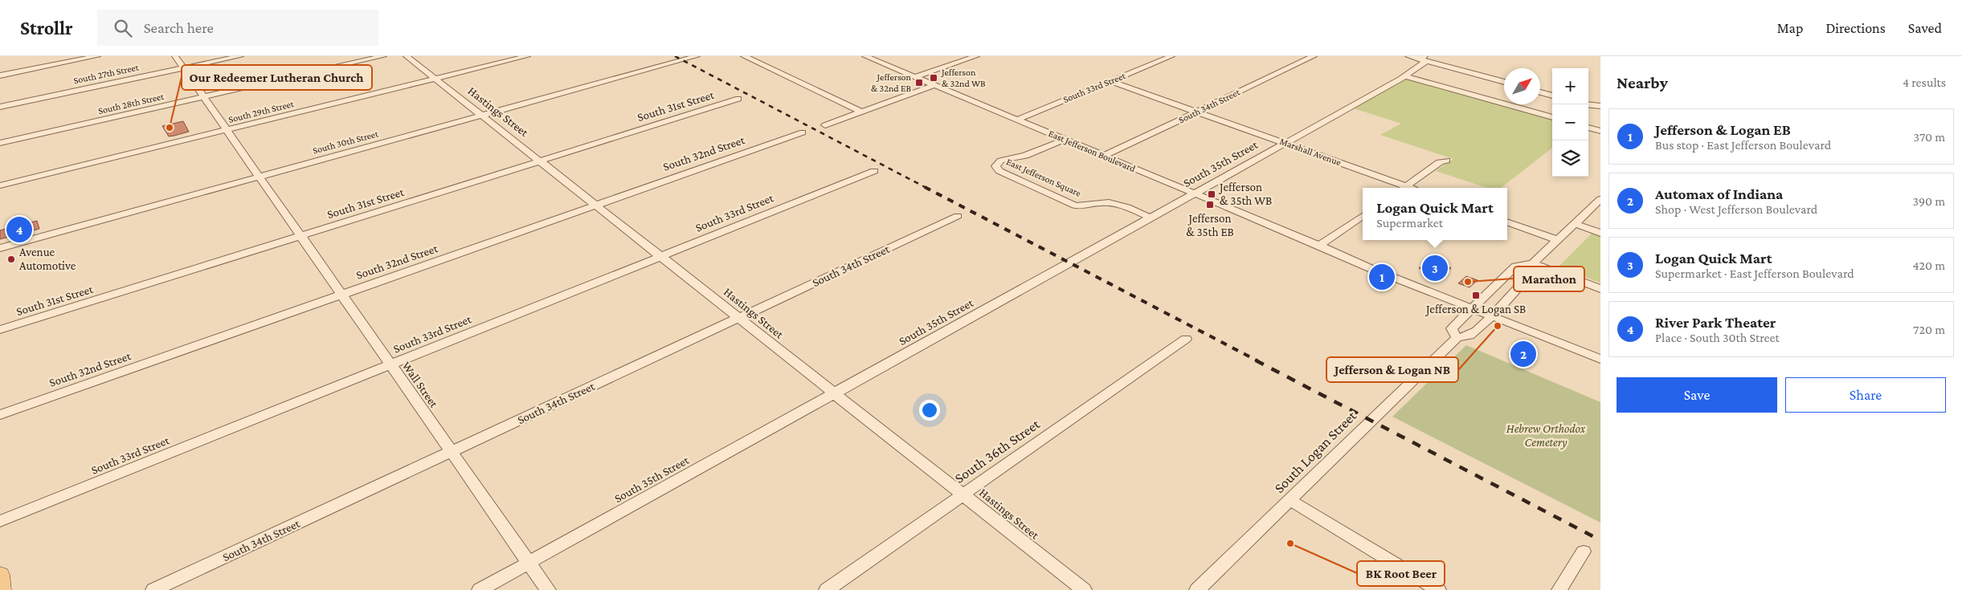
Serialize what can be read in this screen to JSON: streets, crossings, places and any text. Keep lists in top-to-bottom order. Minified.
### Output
{"streets":{"street":["South 27th Street","South 33rd Street","South 28th Street","South 31st Street","South 34th Street","South 29th Street","Hastings Street","South 30th Street","East Jefferson Boulevard","Marshall Avenue","South 32nd Street","South 35th Street","East Jefferson Square","Wall Street","South 36th Street","South Logan Street"]},"crossings":[["South 27th Street","Wall Street"],["South 33rd Street","Hastings Street"],["South 33rd Street","East Jefferson Boulevard"],["South 33rd Street","Marshall Avenue"],["South 33rd Street","Wall Street"],["South 28th Street","Wall Street"],["South 31st Street","Hastings Street"],["South 31st Street","Wall Street"],["South 34th Street","Hastings Street"],["South 34th Street","East Jefferson Boulevard"],["South 34th Street","Marshall Avenue"],["South 34th Street","Wall Street"],["South 29th Street","Hastings Street"],["South 29th Street","Wall Street"],["Hastings Street","South 30th Street"],["Hastings Street","South 32nd Street"],["Hastings Street","South 35th Street"],["Hastings Street","South 36th Street"],["South 30th Street","Wall Street"],["East Jefferson Boulevard","South 35th Street"],["East Jefferson Boulevard","East Jefferson Square"],["East Jefferson Boulevard","South Logan Street"],["Marshall Avenue","South 35th Street"],["South 32nd Street","Wall Street"],["South 35th Street","East Jefferson Square"],["South 35th Street","Wall Street"]],"parks":["Hebrew Orthodox Cemetery"],"places":{"transit":["Jefferson & 32nd WB","Jefferson & 32nd EB","Jefferson & 35th WB","Jefferson & 35th EB","Jefferson & Logan SB"],"other":["Our Redeemer Lutheran Church","Avenue Automotive","Marathon","Jefferson & Logan NB","BK Root Beer"]},"north":"top right","page":{"header":"Strollr","search":"Search here","nav":["Map","Directions","Saved"],"heading":["Nearby","4 results"],"map_buttons":["+","−"],"list":[{"mark":"1","name":"Jefferson & Logan EB","note":"Bus stop · East Jefferson Boulevard","value":"370 m"},{"mark":"2","name":"Automax of Indiana","note":"Shop · West Jefferson Boulevard","value":"390 m"},{"mark":"3","name":"Logan Quick Mart","note":"Supermarket · East Jefferson Boulevard","value":"420 m"},{"mark":"4","name":"River Park Theater","note":"Place · South 30th Street","value":"720 m"}],"popup":["Logan Quick Mart","Supermarket"],"pins":["4","3","1","2"],"buttons":["Save","Share"]}}
